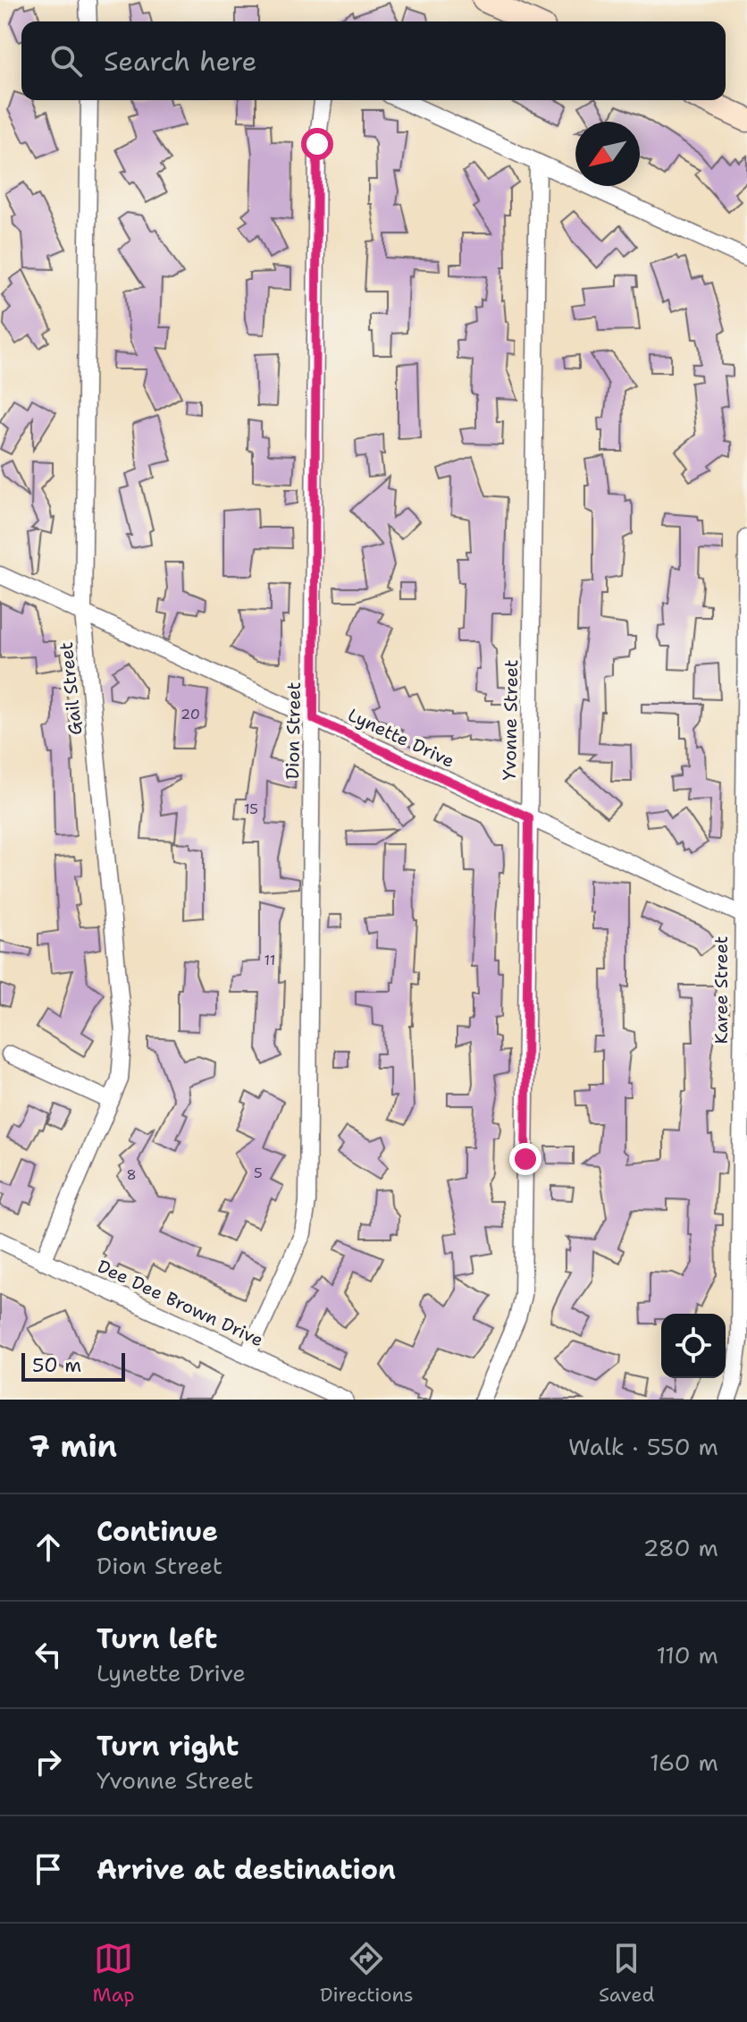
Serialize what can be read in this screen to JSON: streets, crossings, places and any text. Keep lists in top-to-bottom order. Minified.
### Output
{"streets":{"street":["Gail Street","Yvonne Street","Dion Street","Lynette Drive","Karee Street","Dee Dee Brown Drive"]},"crossings":[["Gail Street","Lynette Drive"],["Gail Street","Dee Dee Brown Drive"],["Yvonne Street","Lynette Drive"],["Dion Street","Lynette Drive"],["Dion Street","Dee Dee Brown Drive"],["Lynette Drive","Karee Street"]],"house_numbers":["20","15","11","5","8"],"scale_bar":"50 m","north":"bottom left","page":{"search":"Search here","scale":"50 m","heading":["7 min","Walk · 550 m"],"list":[["Continue","Dion Street","280 m"],["Turn left","Lynette Drive","110 m"],["Turn right","Yvonne Street","160 m"],"Arrive at destination"],"nav":["Map","Directions","Saved"]}}
